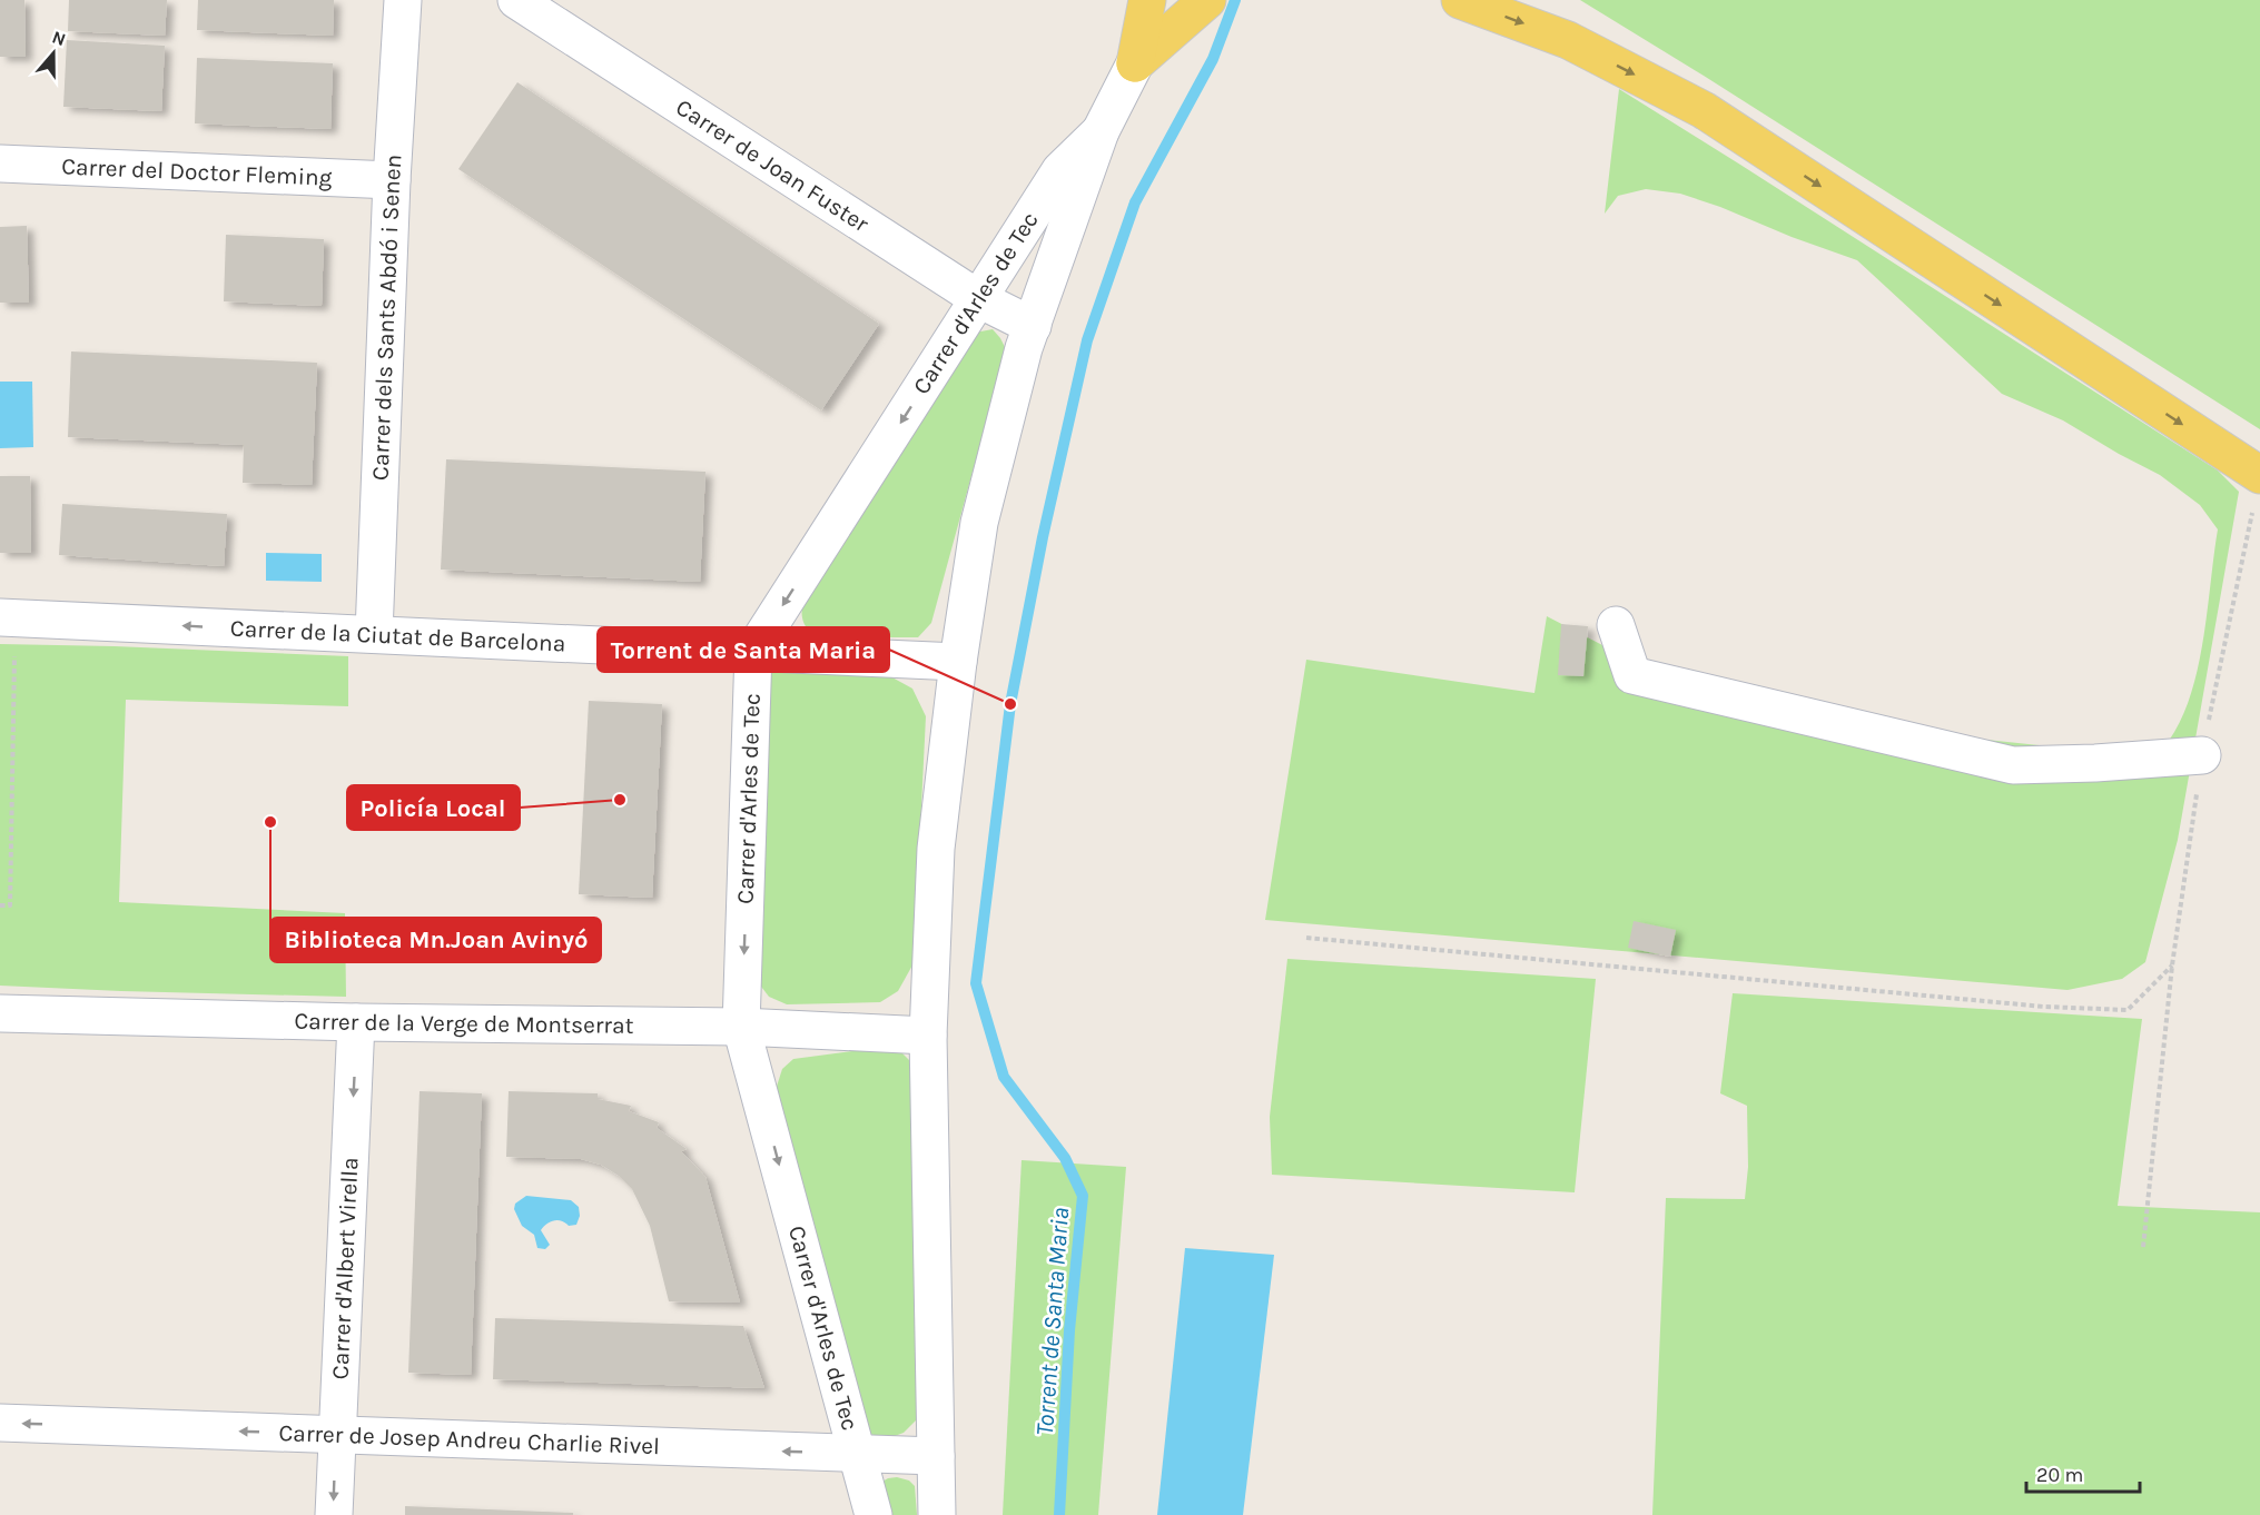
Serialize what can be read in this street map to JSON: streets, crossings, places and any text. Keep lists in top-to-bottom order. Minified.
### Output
{"streets":{"street":["Carrer de Joan Fuster","Carrer del Doctor Fleming","Carrer d'Arles de Tec","Carrer dels Sants Abdó i Senen","Carrer de la Ciutat de Barcelona","Carrer de la Verge de Montserrat","Carrer d'Albert Virella","Carrer de Josep Andreu Charlie Rivel"]},"crossings":[["Carrer de Joan Fuster","Carrer d'Arles de Tec"],["Carrer del Doctor Fleming","Carrer dels Sants Abdó i Senen"],["Carrer d'Arles de Tec","Carrer de la Ciutat de Barcelona"],["Carrer d'Arles de Tec","Carrer de la Verge de Montserrat"],["Carrer d'Arles de Tec","Carrer de Josep Andreu Charlie Rivel"],["Carrer dels Sants Abdó i Senen","Carrer de la Ciutat de Barcelona"],["Carrer de la Verge de Montserrat","Carrer d'Albert Virella"],["Carrer d'Albert Virella","Carrer de Josep Andreu Charlie Rivel"]],"one_way":["Carrer de la Ciutat de Barcelona","Carrer d'Albert Virella","Carrer de Josep Andreu Charlie Rivel"],"water":["Torrent de Santa Maria"],"places":["Torrent de Santa Maria","Policía Local","Biblioteca Mn.Joan Avinyó"],"scale_bar":"20 m","north":"top"}
